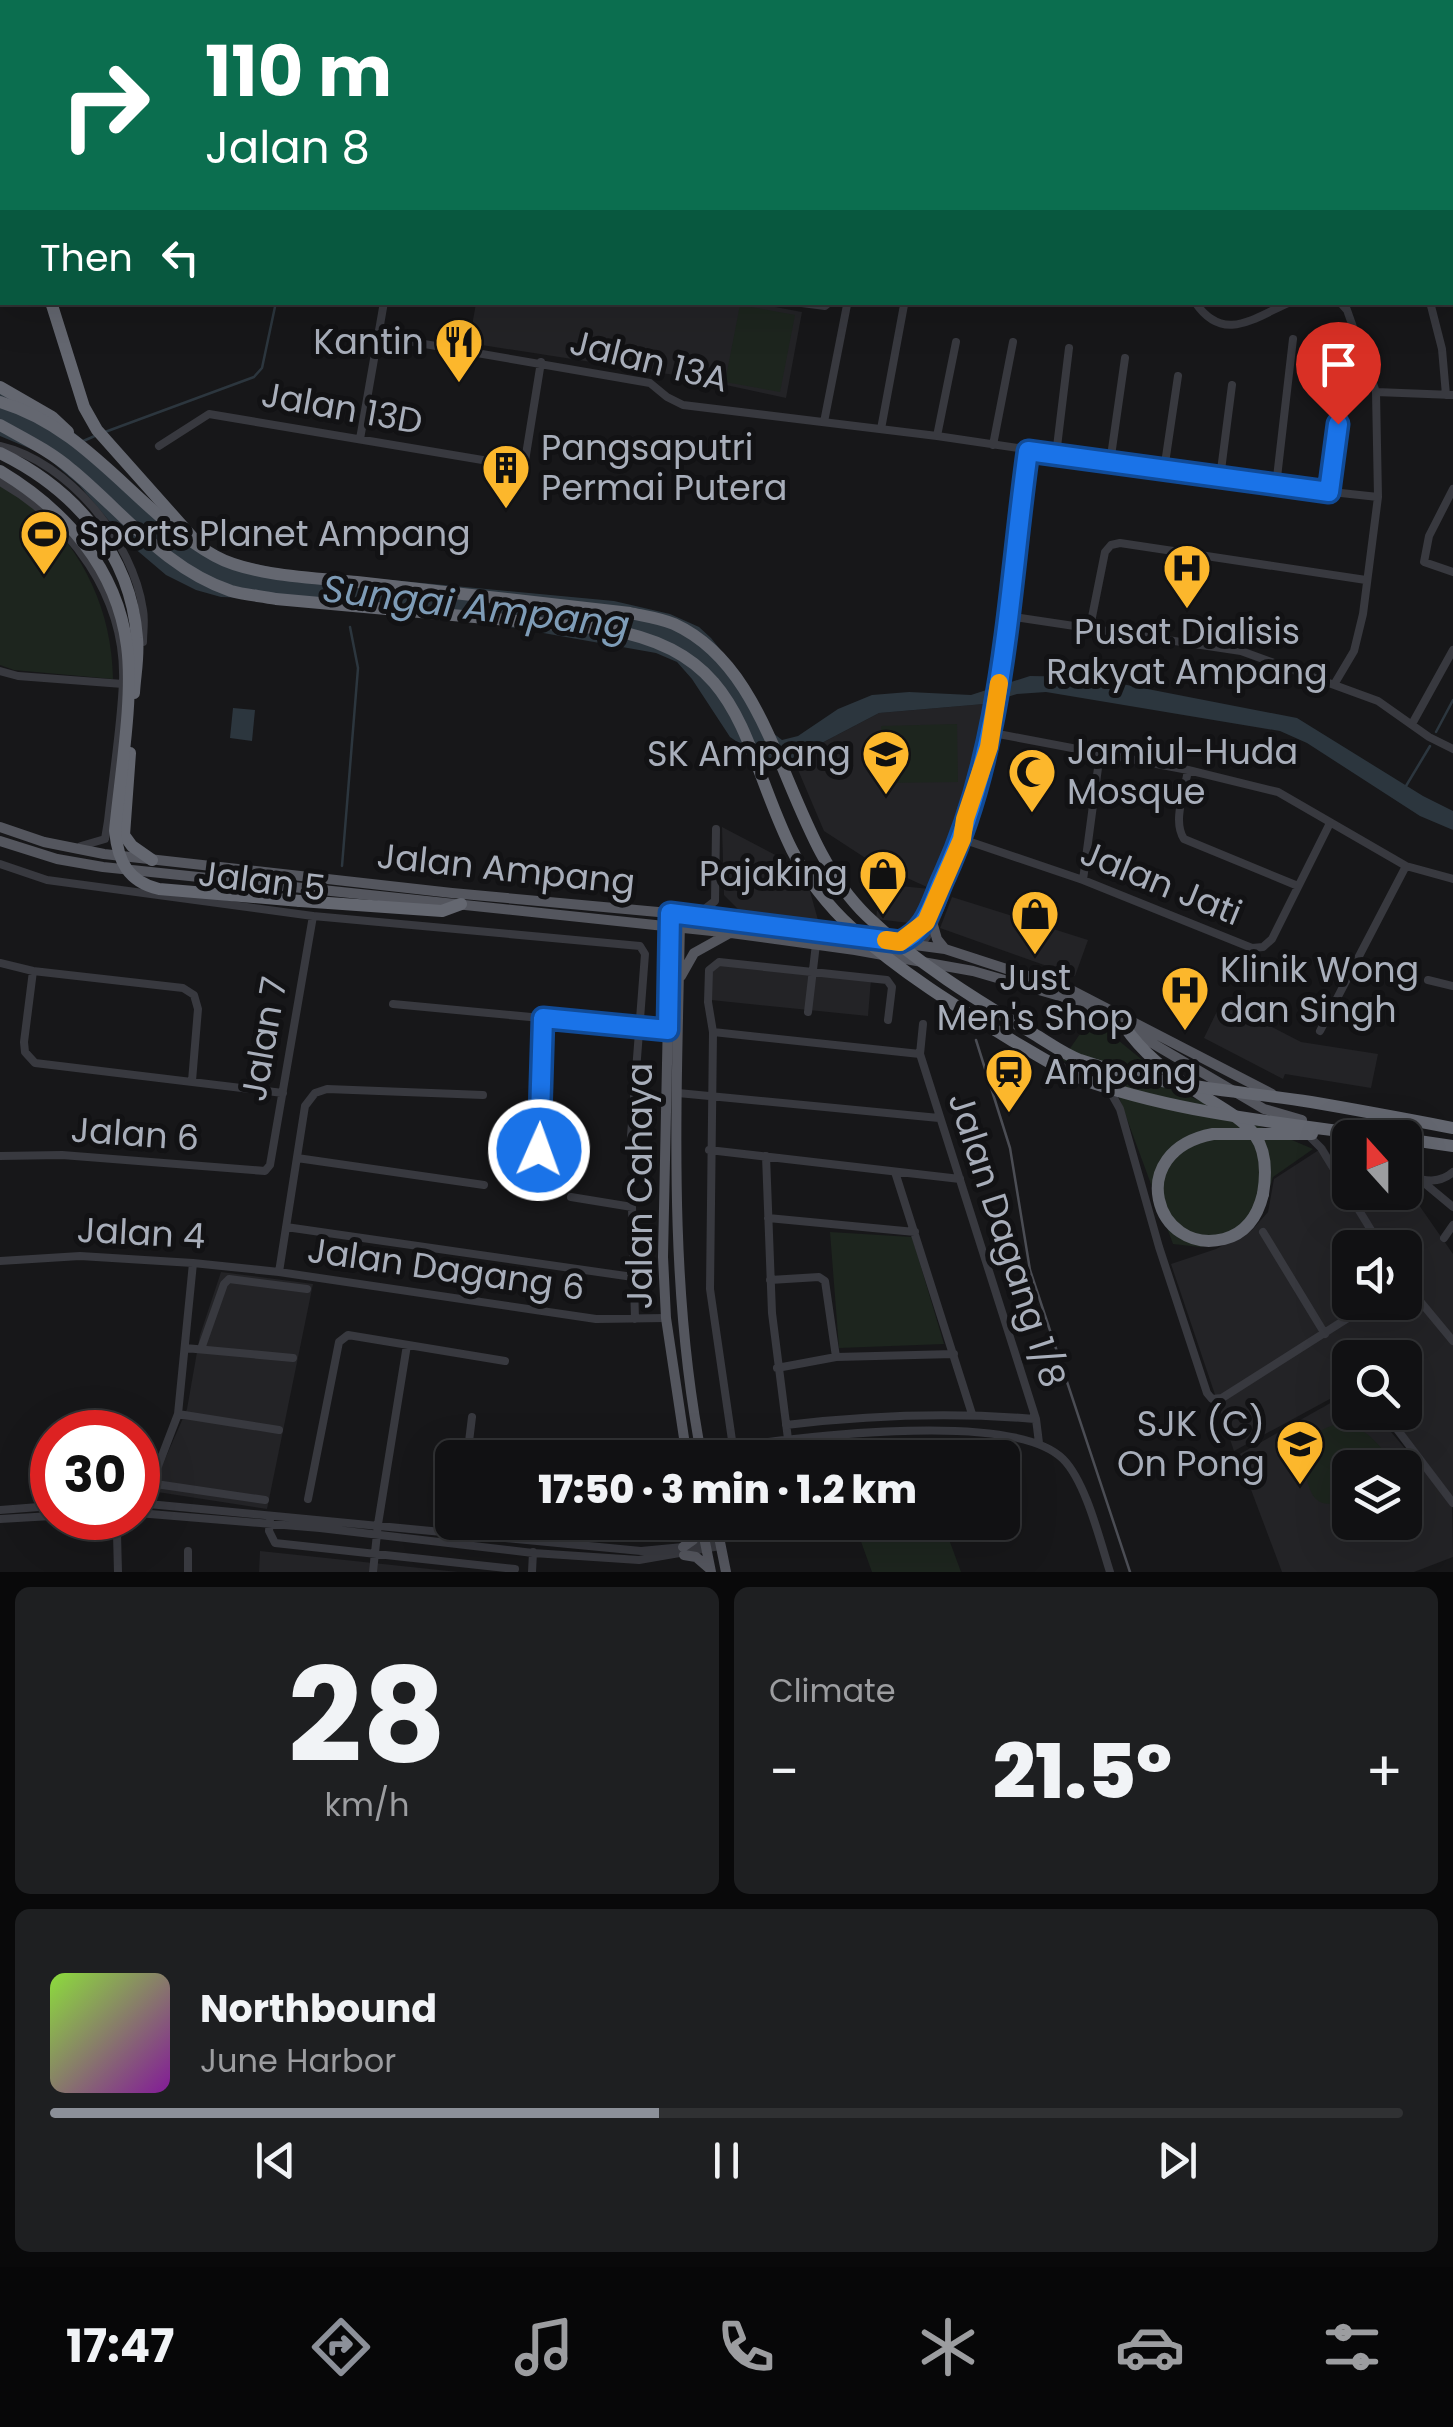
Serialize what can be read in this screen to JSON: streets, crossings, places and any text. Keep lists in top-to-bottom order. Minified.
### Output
{"streets":{"main road":["Jalan Ampang","Jalan Cahaya"],"street":["Jalan 13A","Jalan 13D","Jalan 5","Jalan Jati","Jalan 7","Jalan 6","Jalan 4","Jalan Dagang 1/8","Jalan Dagang 6"]},"crossings":[["Jalan 13A","Jalan 13D"],["Jalan Ampang","Jalan Cahaya"],["Jalan 5","Jalan 7"],["Jalan 7","Jalan 6"],["Jalan Cahaya","Jalan Dagang 6"],["Jalan 4","Jalan Dagang 6"]],"water":["Sungai Ampang"],"places":{"restaurant":["Kantin"],"building":["Pangsaputri Permai Putera"],"sports":["Sports Planet Ampang"],"hospital":["Pusat Dialisis Rakyat Ampang","Klinik Wong dan Singh"],"school or university":["SK Ampang","SJK (C) On Pong"],"mosque":["Jamiul-Huda Mosque"],"shop":["Pajaking","Just Men's Shop"],"station":["Ampang"]},"north":"top","page":{"turn":["110 m","Jalan 8"],"then":"Then","limit":"30","trip":"17:50 · 3 min · 1.2 km","tile":[["28","km/h"],"Climate"],"heat":["−","21.5°","+"],"song":["Northbound","June Harbor"],"tabs":"17:47"}}
